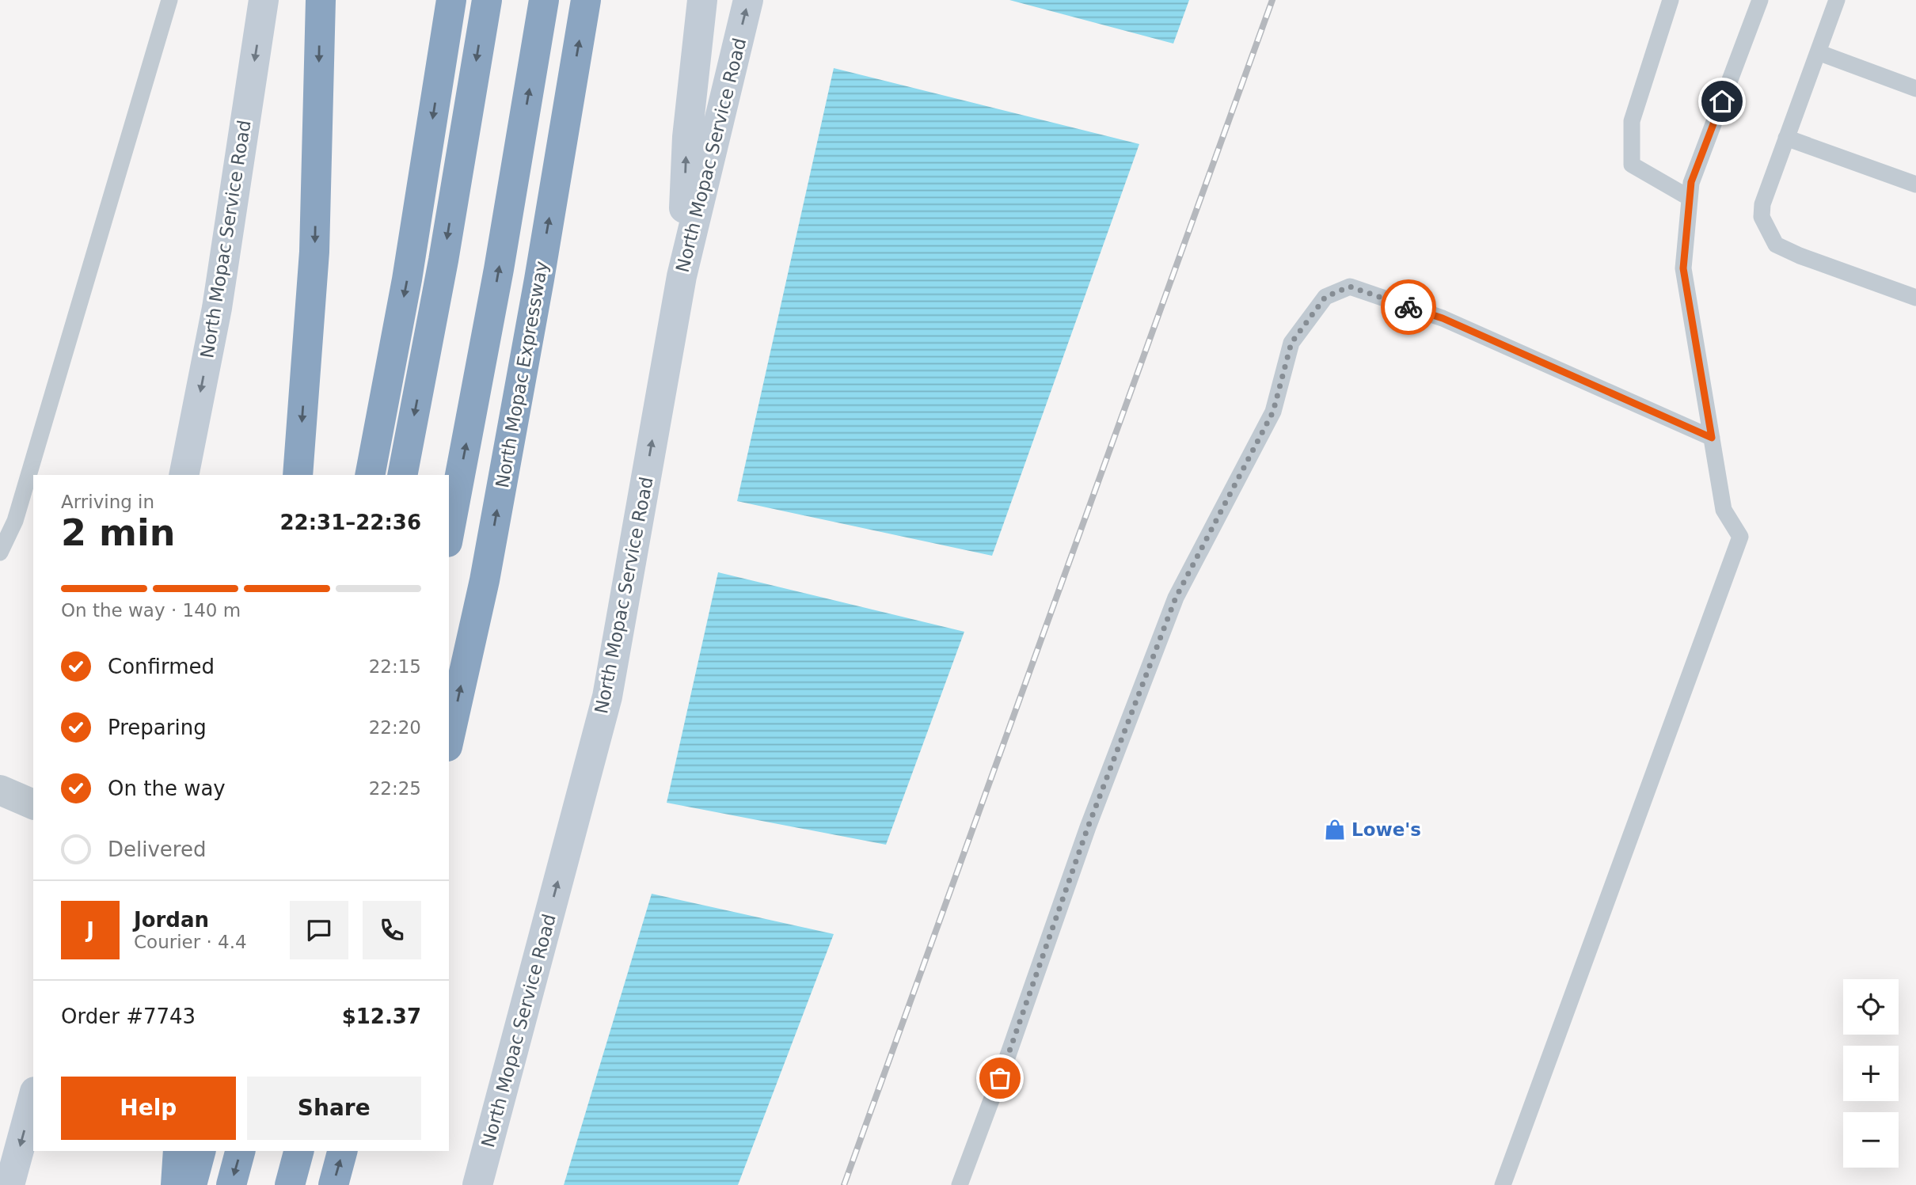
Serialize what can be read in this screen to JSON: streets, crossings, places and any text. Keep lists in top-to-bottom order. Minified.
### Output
{"streets":{"highway":["North Mopac Expressway"],"main road":["North Mopac Service Road"]},"places":{"shop":["Lowe's"]},"page":{"heading":["2 min","Arriving in","22:31–22:36"],"panel":["Jordan","Courier · 4.4","Order #7743","$12.37"],"bar":"On the way · 140 m","list":[["Confirmed","22:15"],["Preparing","22:20"],["On the way","22:25"],"Delivered"],"round":"J","map_buttons":["+","−"],"buttons":["Help","Share"]}}
